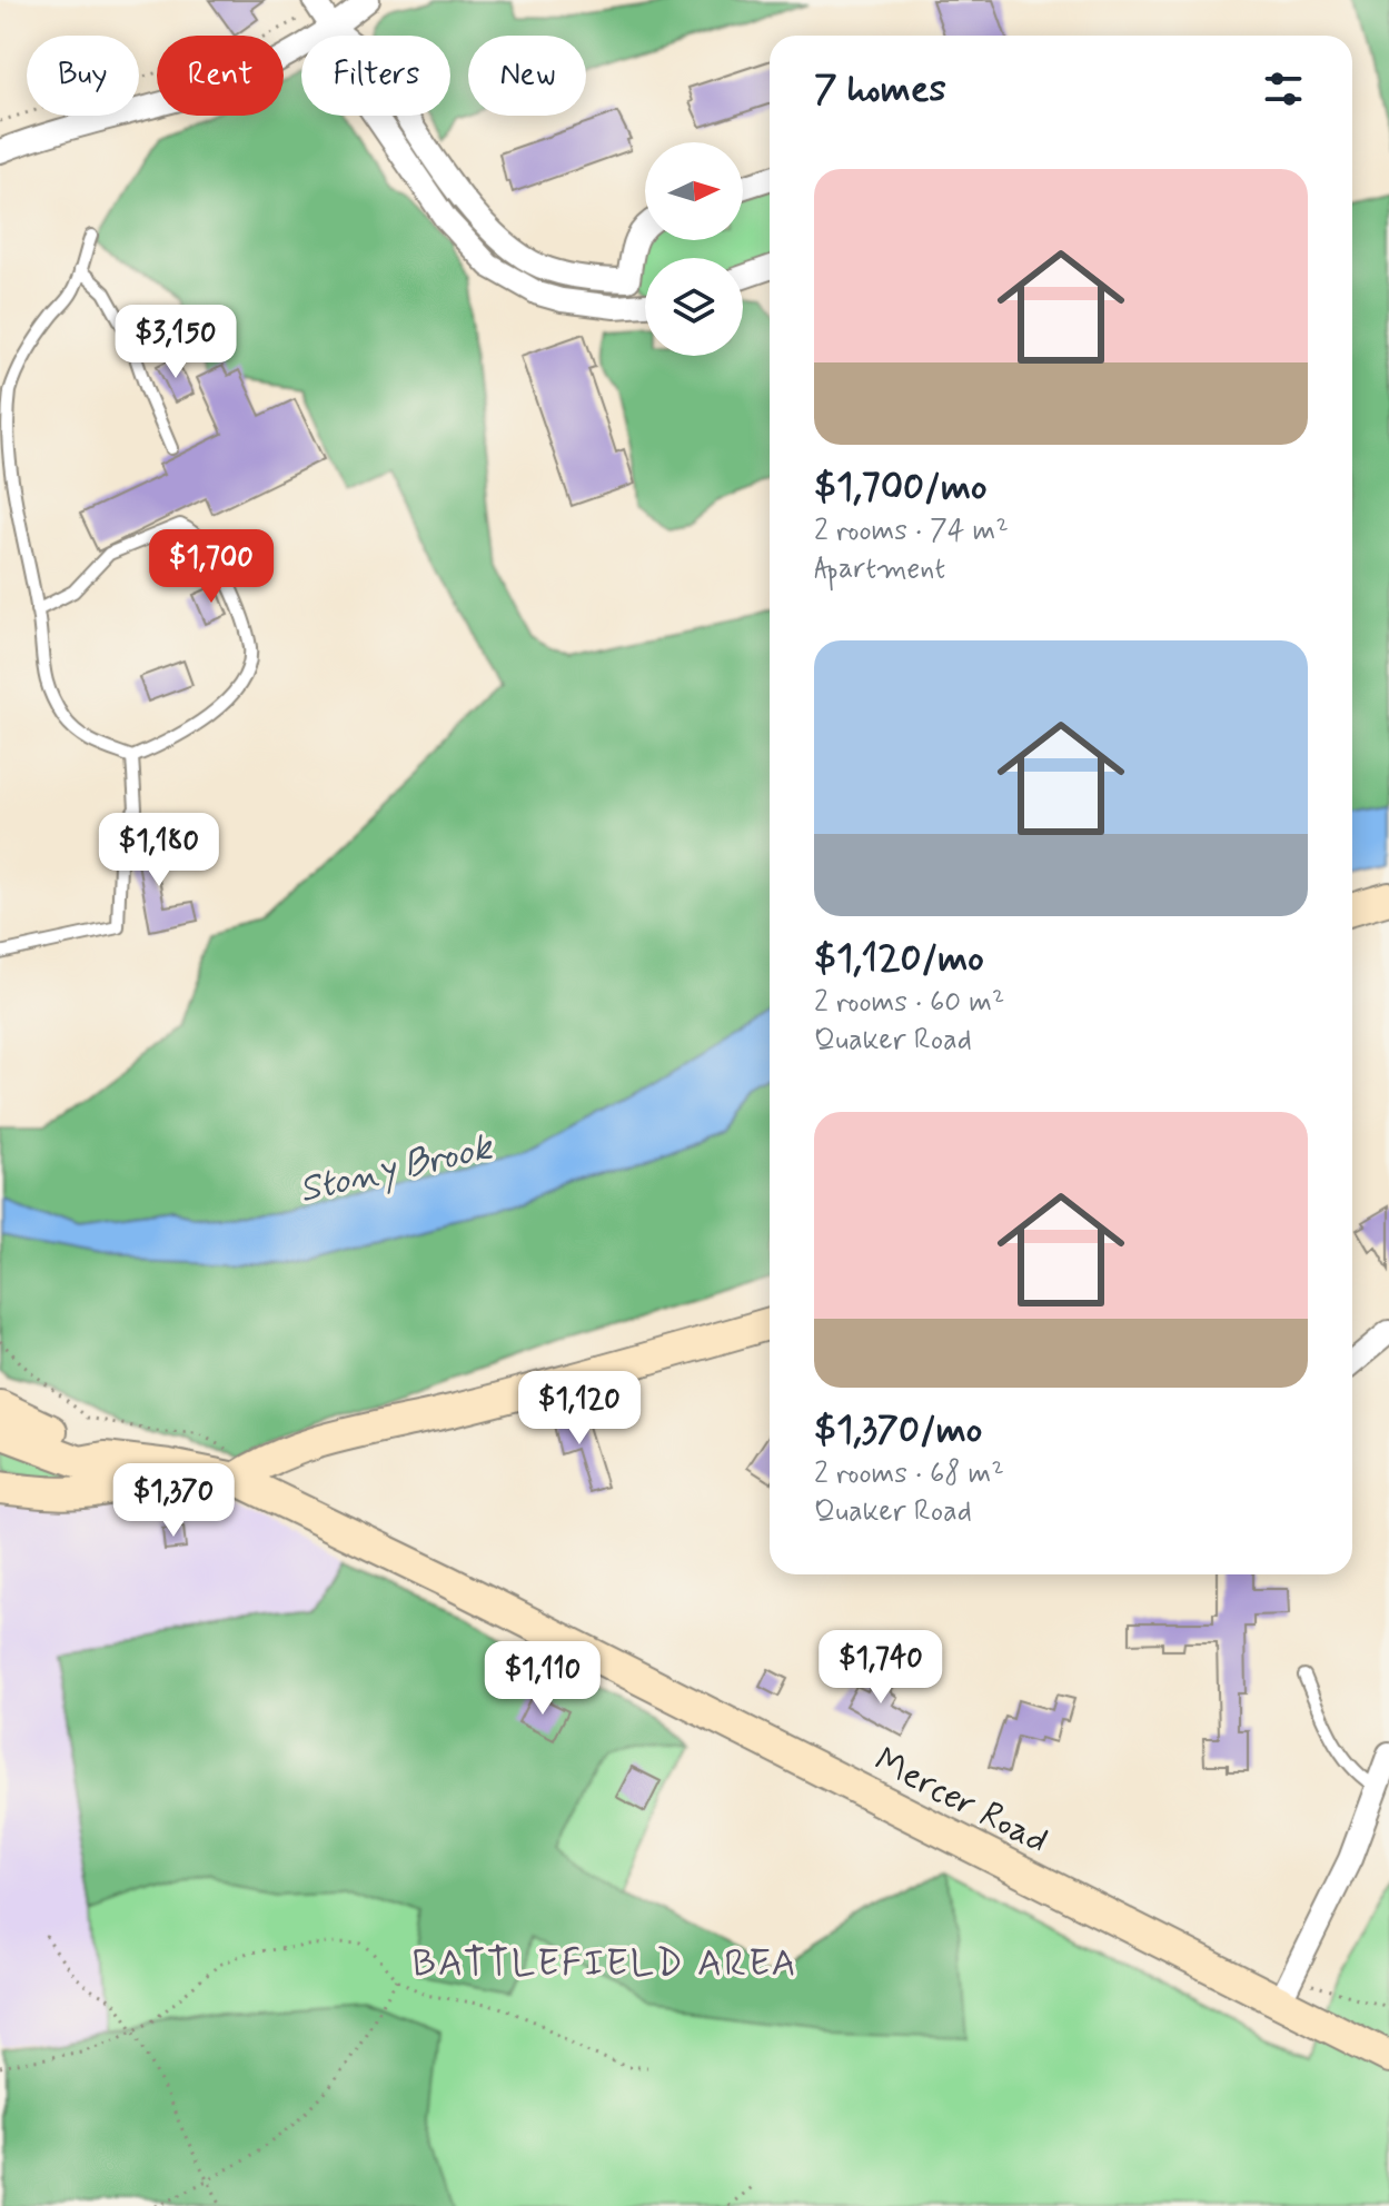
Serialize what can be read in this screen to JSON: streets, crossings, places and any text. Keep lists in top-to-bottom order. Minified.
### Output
{"streets":{"main road":["Mercer Road"]},"districts":["BATTLEFIELD AREA"],"water":["Stony Brook"],"north":"right","page":{"chip":["Buy","Rent","Filters","New"],"heading":"7 homes","list":[{"name":"$1,700/mo","note":"2 rooms · 74 m² · Apartment"},{"name":"$1,120/mo","note":"2 rooms · 60 m² · Quaker Road"},{"name":"$1,370/mo","note":"2 rooms · 68 m² · Quaker Road"}],"price":["$3,150","$1,700","$1,180","$1,120","$1,370","$1,740","$1,110"]}}
